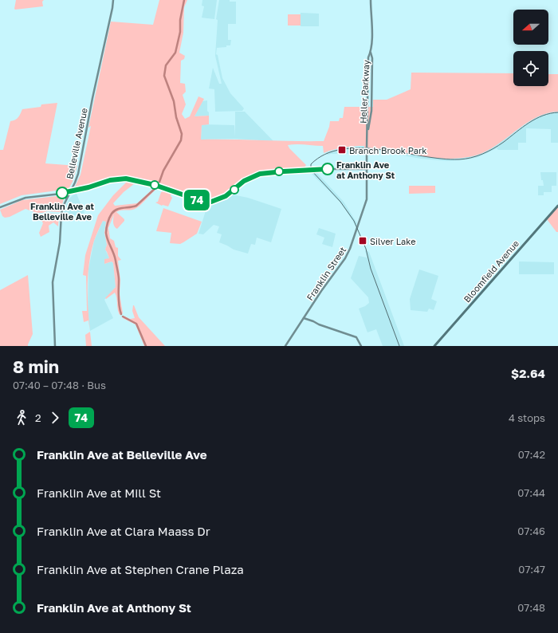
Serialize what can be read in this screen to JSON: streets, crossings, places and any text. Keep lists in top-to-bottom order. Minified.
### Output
{"streets":{"main road":["Heller Parkway","Belleville Avenue","Bloomfield Avenue","Franklin Street"]},"crossings":[["Heller Parkway","Franklin Street"]],"places":{"transit":["Branch Brook Park","Silver Lake"],"other":["Franklin Ave at Anthony St","Franklin Ave at Belleville Ave"]},"lines":["bus line 74"],"north":"left","page":{"on_map":"74","heading":["8 min","07:40 – 07:48 · Bus","$2.64"],"legs":["2","74","4 stops"],"list":[{"name":"Franklin Ave at Belleville Ave","value":"07:42"},{"name":"Franklin Ave at Mill St","value":"07:44"},{"name":"Franklin Ave at Clara Maass Dr","value":"07:46"},{"name":"Franklin Ave at Stephen Crane Plaza","value":"07:47"},{"name":"Franklin Ave at Anthony St","value":"07:48"}]}}
